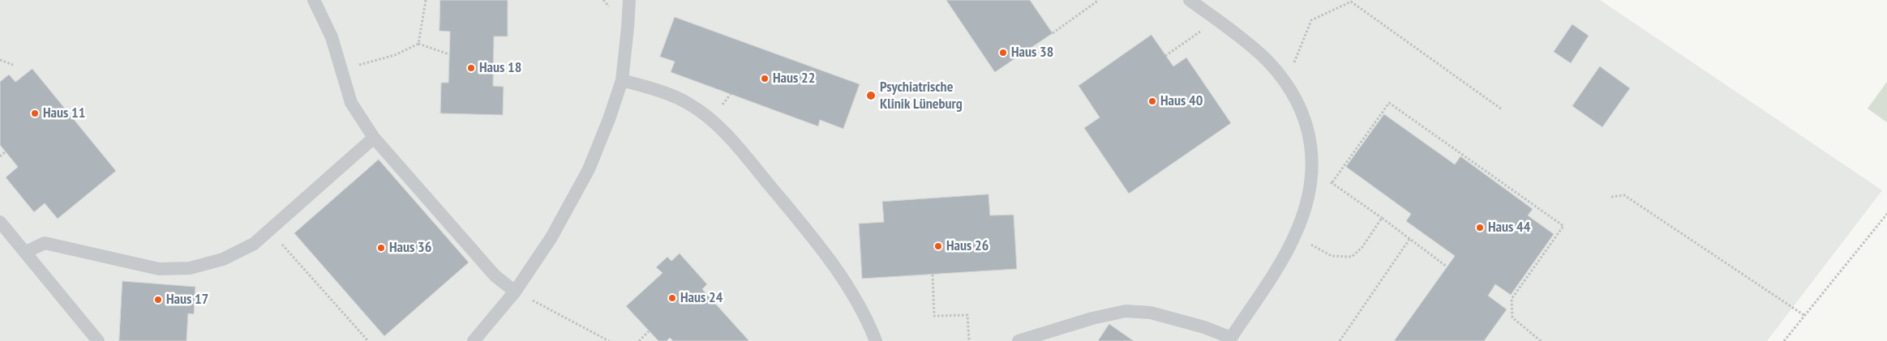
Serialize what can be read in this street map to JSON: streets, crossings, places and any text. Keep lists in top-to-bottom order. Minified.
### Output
{"places":["Haus 38","Haus 18","Haus 22","Psychiatrische Klinik Lüneburg","Haus 40","Haus 11","Haus 44","Haus 26","Haus 36","Haus 24","Haus 17"]}
